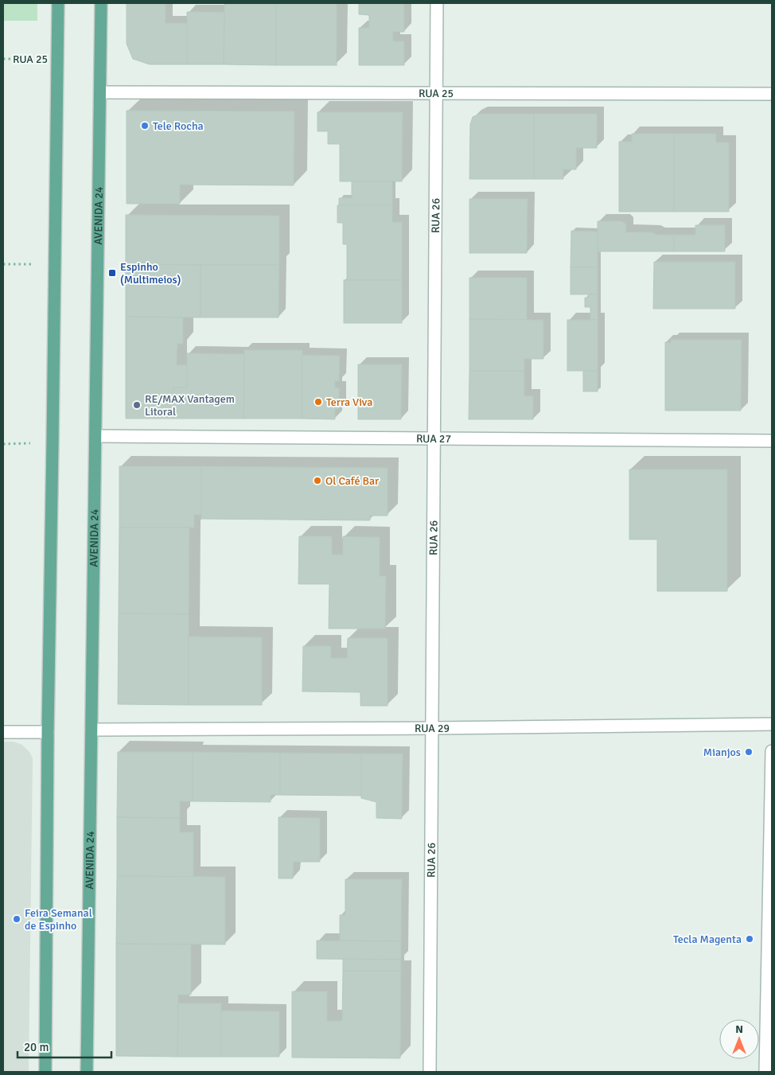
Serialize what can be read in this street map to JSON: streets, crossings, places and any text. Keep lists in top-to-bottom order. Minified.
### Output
{"streets":{"main road":["AVENIDA 24"],"street":["RUA 25","RUA 26","RUA 27","RUA 29"]},"crossings":[["RUA 25","AVENIDA 24"],["RUA 25","RUA 26"],["AVENIDA 24","RUA 27"],["AVENIDA 24","RUA 29"],["RUA 26","RUA 27"],["RUA 26","RUA 29"]],"places":{"other":["Tele Rocha","Terra Viva","RE/MAX Vantagem Litoral","Ol Café Bar","Mianjos","Feira Semanal de Espinho","Tecla Magenta"],"transit":["Espinho (Multimeios)"]},"scale_bar":"20 m","north":"top"}
